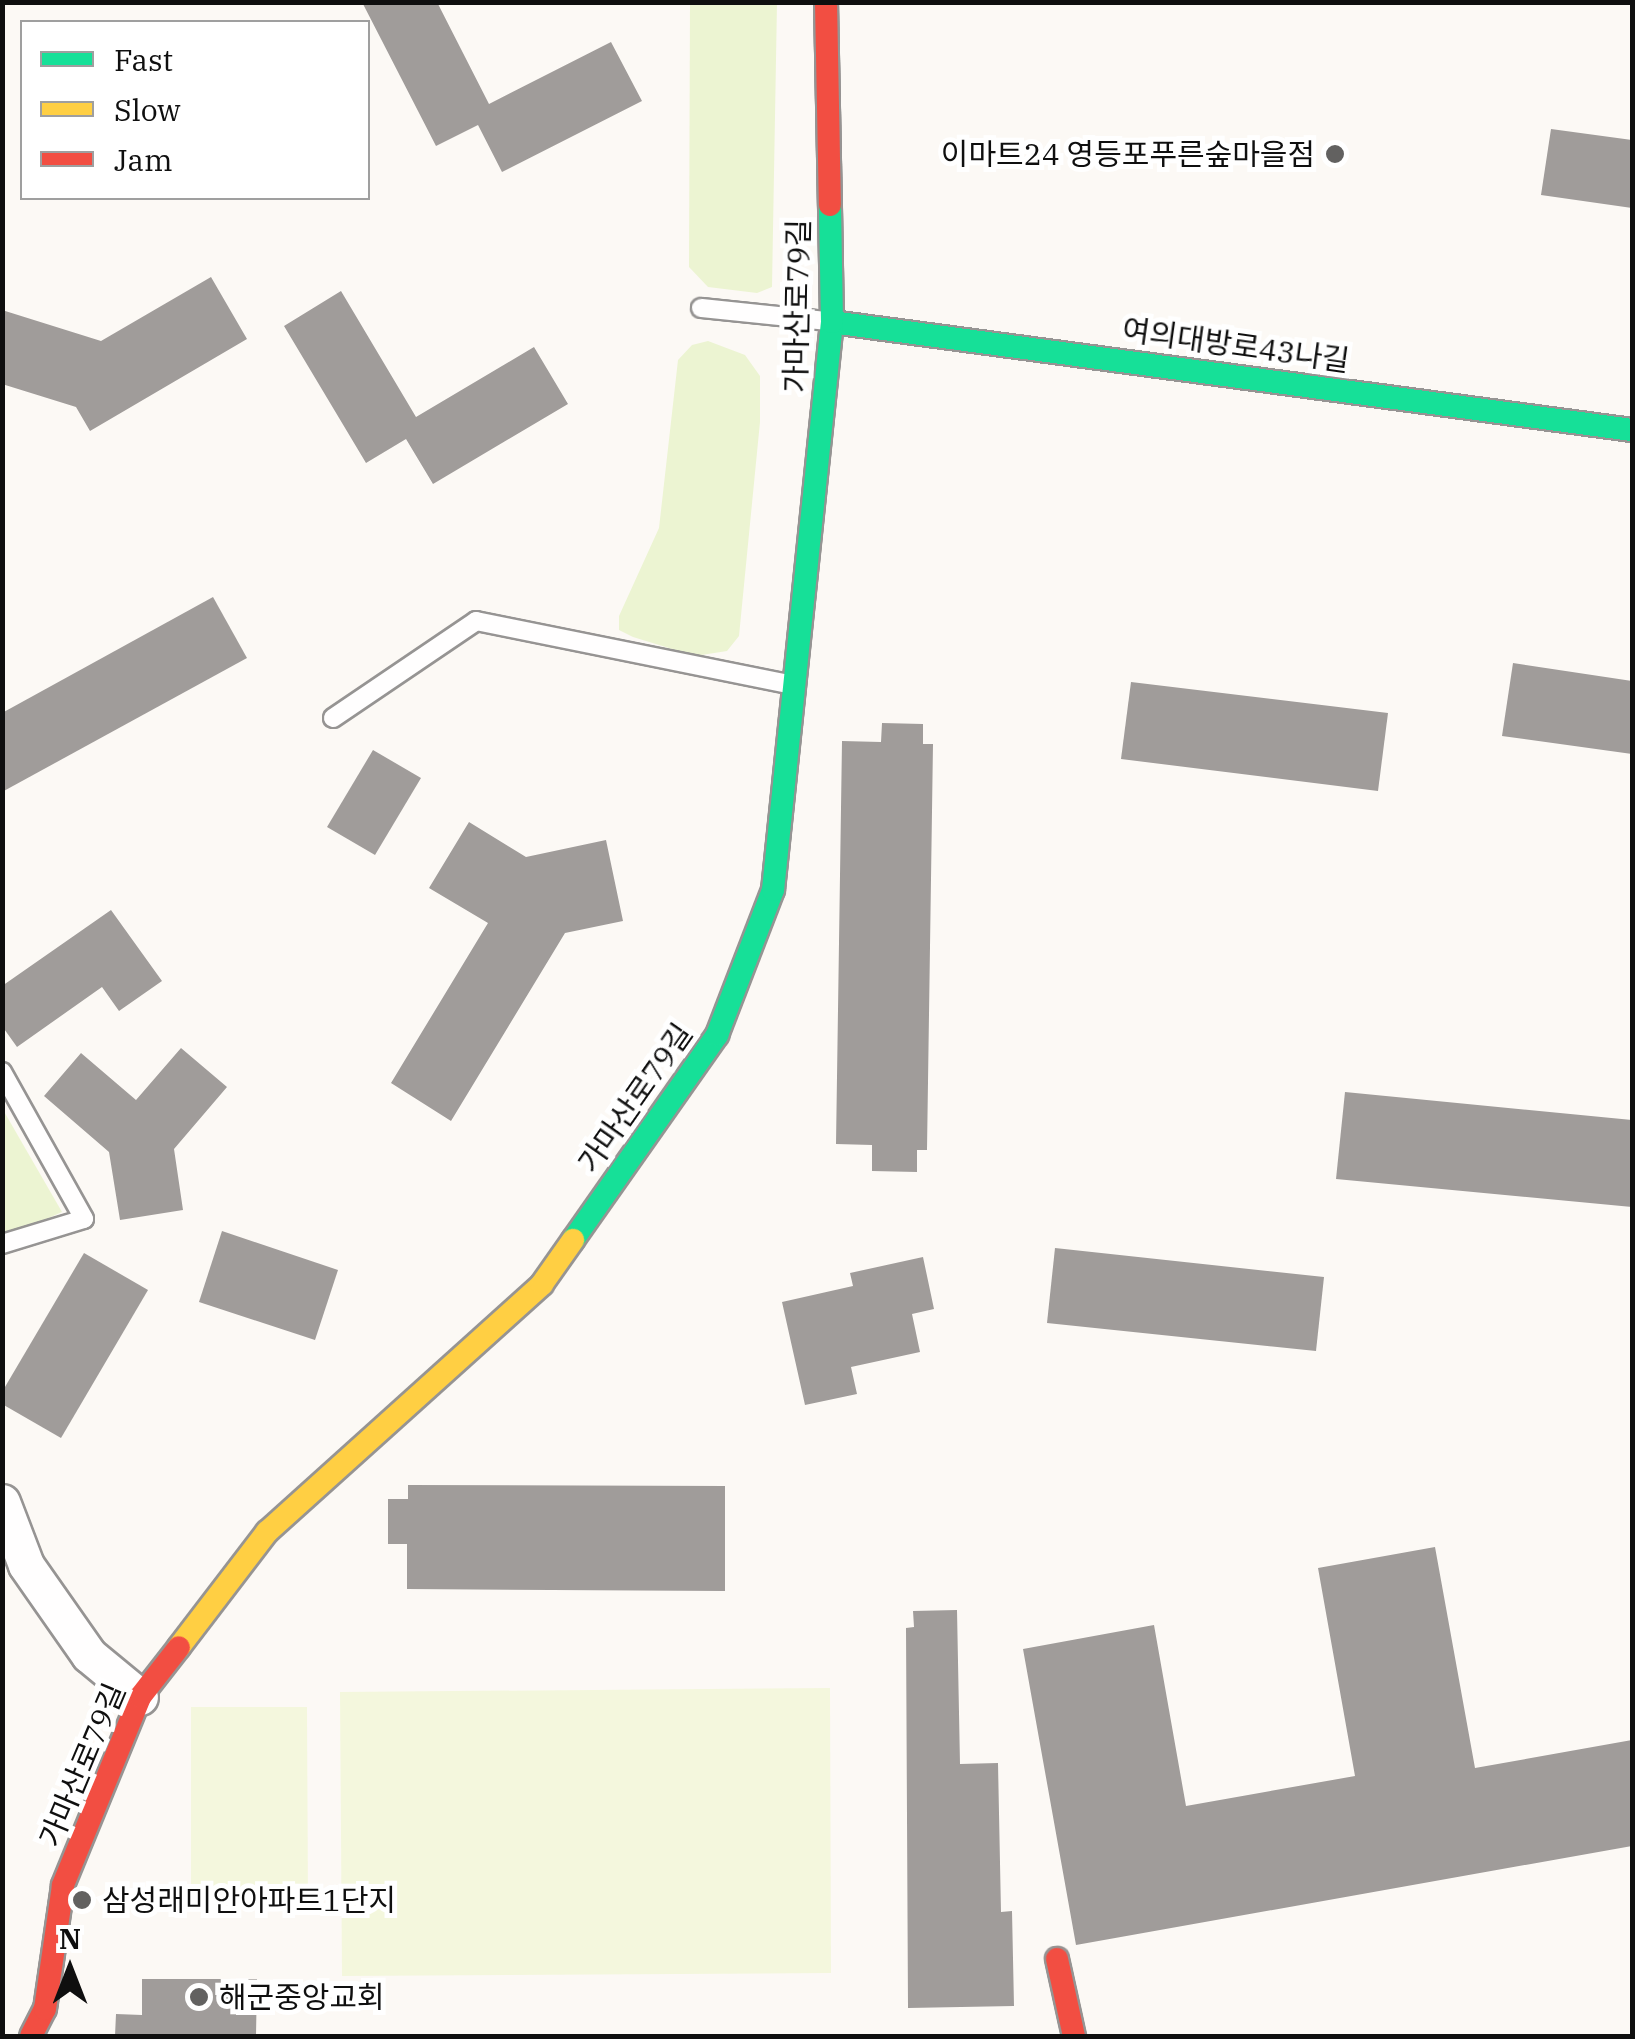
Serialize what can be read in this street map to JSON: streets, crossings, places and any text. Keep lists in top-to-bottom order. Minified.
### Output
{"streets":{"street":["가마산로79길","여의대방로43나길"]},"crossings":[["가마산로79길","여의대방로43나길"]],"places":["이마트24 영등포푸른숲마을점","삼성래미안아파트1단지","해군중앙교회"],"legend":["Fast","Slow","Jam"],"north":"top"}
